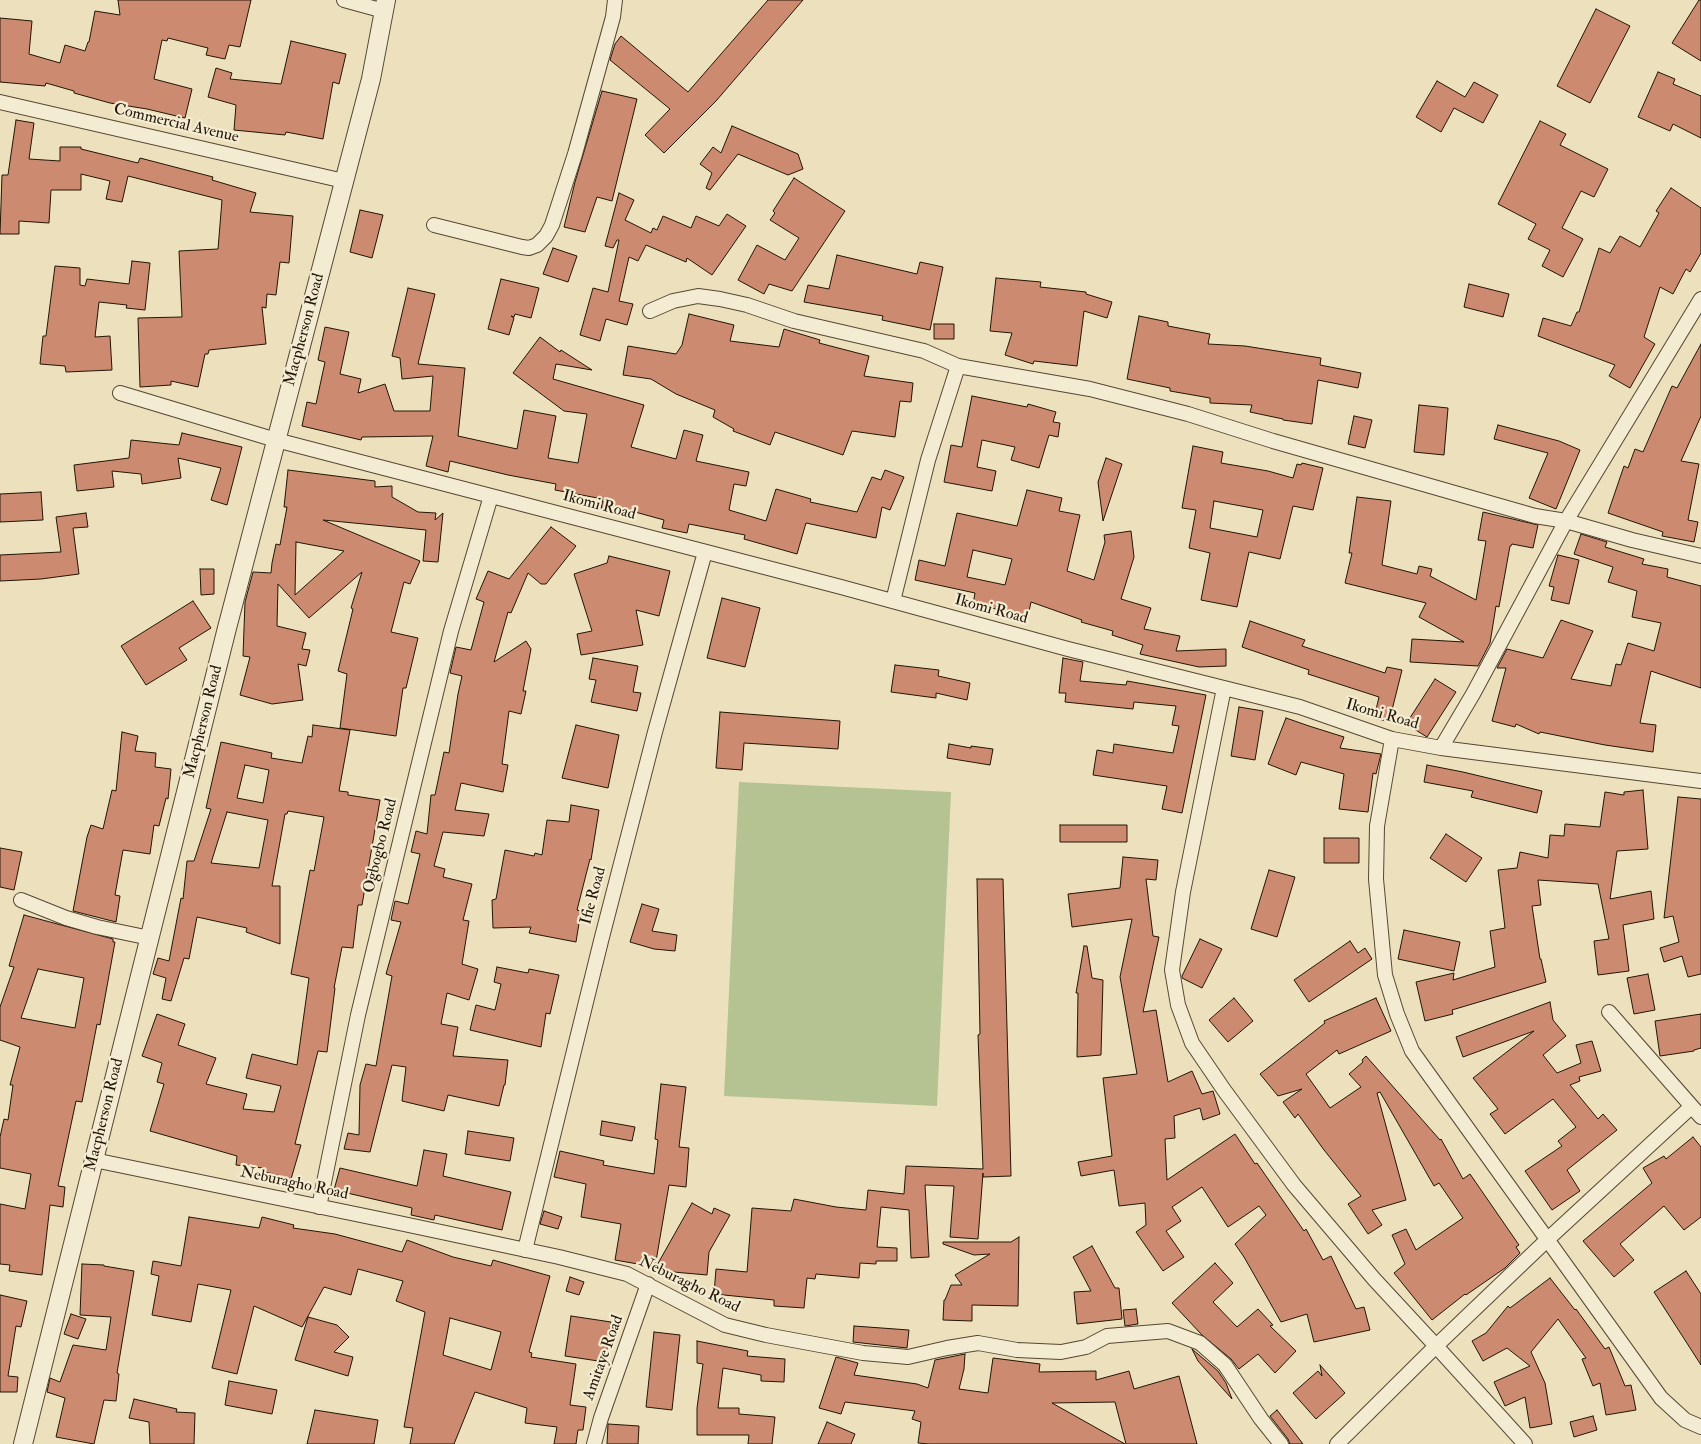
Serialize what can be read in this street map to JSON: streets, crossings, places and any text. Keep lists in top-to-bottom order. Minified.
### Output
{"streets":{"street":["Commercial Avenue","Macpherson Road","Ikomi Road","Ogbogbo Road","Ifie Road","Neburagho Road","Amitaye Road"]},"crossings":[["Commercial Avenue","Macpherson Road"],["Macpherson Road","Ikomi Road"],["Macpherson Road","Neburagho Road"],["Ikomi Road","Ogbogbo Road"],["Ikomi Road","Ifie Road"],["Ogbogbo Road","Neburagho Road"],["Ifie Road","Neburagho Road"],["Neburagho Road","Amitaye Road"]]}
